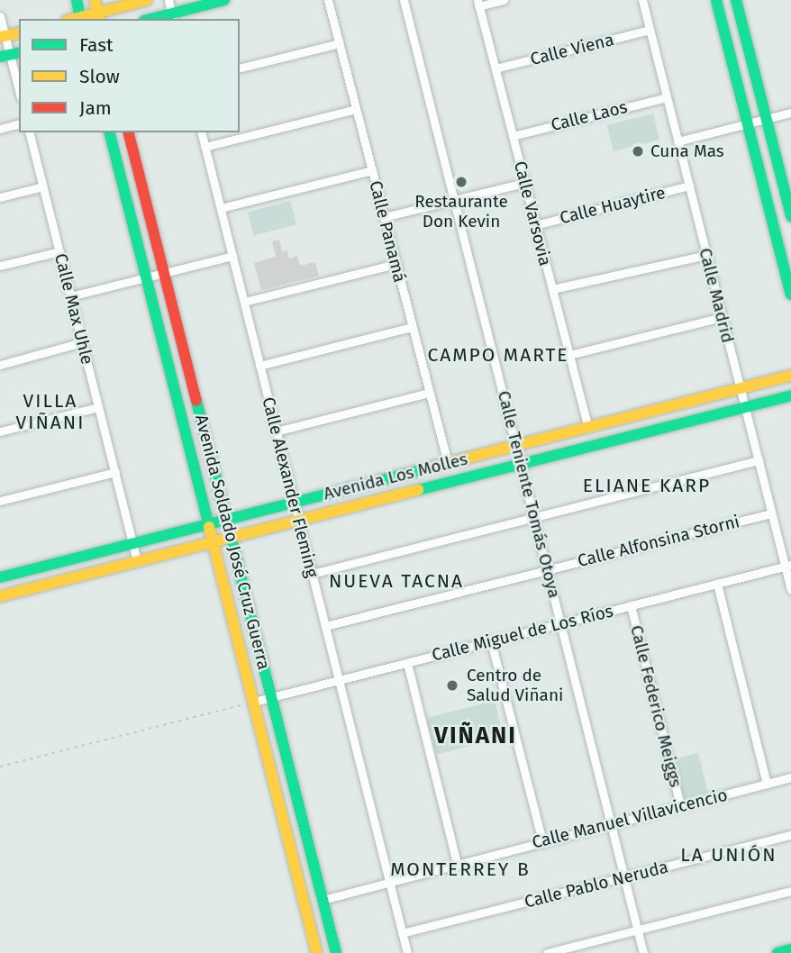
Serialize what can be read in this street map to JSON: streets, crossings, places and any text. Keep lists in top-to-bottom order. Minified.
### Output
{"streets":{"street":["Calle Viena","Calle Laos","Calle Huaytire","Calle Varsovia","Calle Panamá","Calle Madrid","Calle Max Uhle","Avenida Los Molles","Calle Alexander Fleming","Calle Teniente Tomás Otoya","Calle Alfonsina Storni","Avenida Soldado José Cruz Guerra","Calle Miguel de Los Ríos","Calle Federico Meiggs","Calle Manuel Villavicencio","Calle Pablo Neruda"]},"crossings":[["Calle Viena","Calle Varsovia"],["Calle Viena","Calle Madrid"],["Calle Laos","Calle Varsovia"],["Calle Laos","Calle Madrid"],["Calle Huaytire","Calle Varsovia"],["Calle Huaytire","Calle Madrid"],["Calle Varsovia","Avenida Los Molles"],["Calle Panamá","Avenida Los Molles"],["Calle Madrid","Avenida Los Molles"],["Calle Madrid","Calle Alfonsina Storni"],["Calle Madrid","Calle Miguel de Los Ríos"],["Calle Max Uhle","Avenida Los Molles"],["Avenida Los Molles","Calle Alexander Fleming"],["Avenida Los Molles","Calle Teniente Tomás Otoya"],["Avenida Los Molles","Avenida Soldado José Cruz Guerra"],["Calle Alexander Fleming","Calle Alfonsina Storni"],["Calle Alexander Fleming","Calle Miguel de Los Ríos"],["Calle Alexander Fleming","Calle Manuel Villavicencio"],["Calle Alexander Fleming","Calle Pablo Neruda"],["Calle Teniente Tomás Otoya","Calle Alfonsina Storni"],["Calle Teniente Tomás Otoya","Calle Miguel de Los Ríos"],["Calle Teniente Tomás Otoya","Calle Manuel Villavicencio"],["Calle Teniente Tomás Otoya","Calle Pablo Neruda"],["Avenida Soldado José Cruz Guerra","Calle Miguel de Los Ríos"],["Avenida Soldado José Cruz Guerra","Calle Manuel Villavicencio"],["Calle Miguel de Los Ríos","Calle Federico Meiggs"],["Calle Federico Meiggs","Calle Manuel Villavicencio"]],"districts":["CAMPO MARTE","VILLA VIÑANI","ELIANE KARP","NUEVA TACNA","VIÑANI","LA UNIÓN","MONTERREY B"],"places":["Cuna Mas","Restaurante Don Kevin","Centro de Salud Viñani"],"legend":["Fast","Slow","Jam"]}
